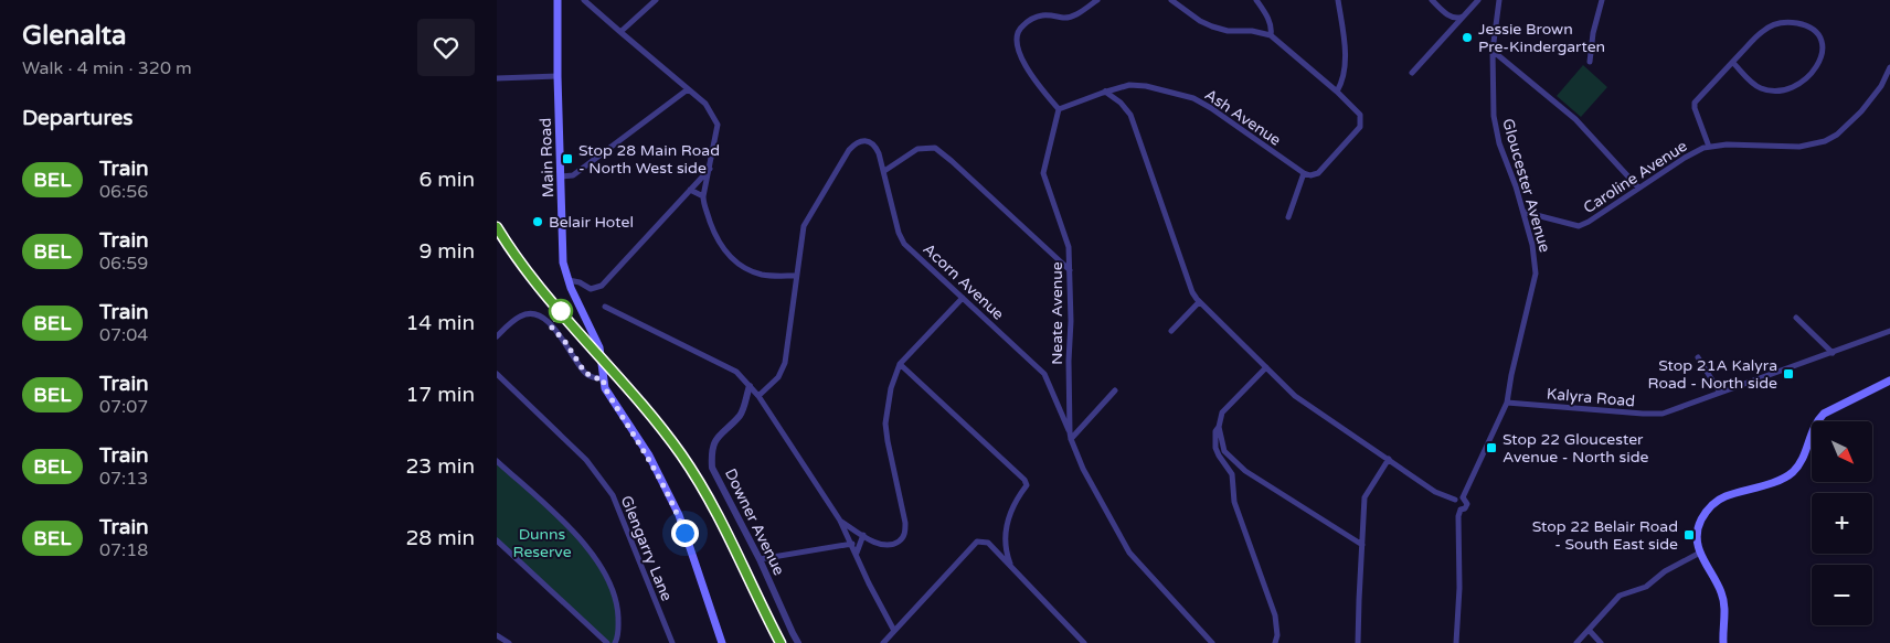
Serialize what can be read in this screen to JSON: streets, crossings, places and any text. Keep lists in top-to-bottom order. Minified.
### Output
{"streets":{"main road":["Main Road"],"street":["Ash Avenue","Caroline Avenue","Gloucester Avenue","Acorn Avenue","Neate Avenue","Kalyra Road","Downer Avenue","Glengarry Lane"]},"crossings":[["Ash Avenue","Neate Avenue"],["Caroline Avenue","Gloucester Avenue"],["Gloucester Avenue","Kalyra Road"],["Acorn Avenue","Neate Avenue"]],"parks":["Dunns Reserve"],"places":{"other":["Jessie Brown Pre-Kindergarten","Belair Hotel"],"transit":["Stop 28 Main Road - North West side","Stop 21A Kalyra Road - North side","Stop 22 Gloucester Avenue - North side","Stop 22 Belair Road - South East side"]},"north":"bottom right","page":{"heading":[["Glenalta","Walk · 4 min · 320 m"],"Departures"],"list":[{"mark":"BEL","name":"Train","note":"06:56","value":"6 min"},{"mark":"BEL","name":"Train","note":"06:59","value":"9 min"},{"mark":"BEL","name":"Train","note":"07:04","value":"14 min"},{"mark":"BEL","name":"Train","note":"07:07","value":"17 min"},{"mark":"BEL","name":"Train","note":"07:13","value":"23 min"},{"mark":"BEL","name":"Train","note":"07:18","value":"28 min"}],"map_buttons":["+","−"]}}
